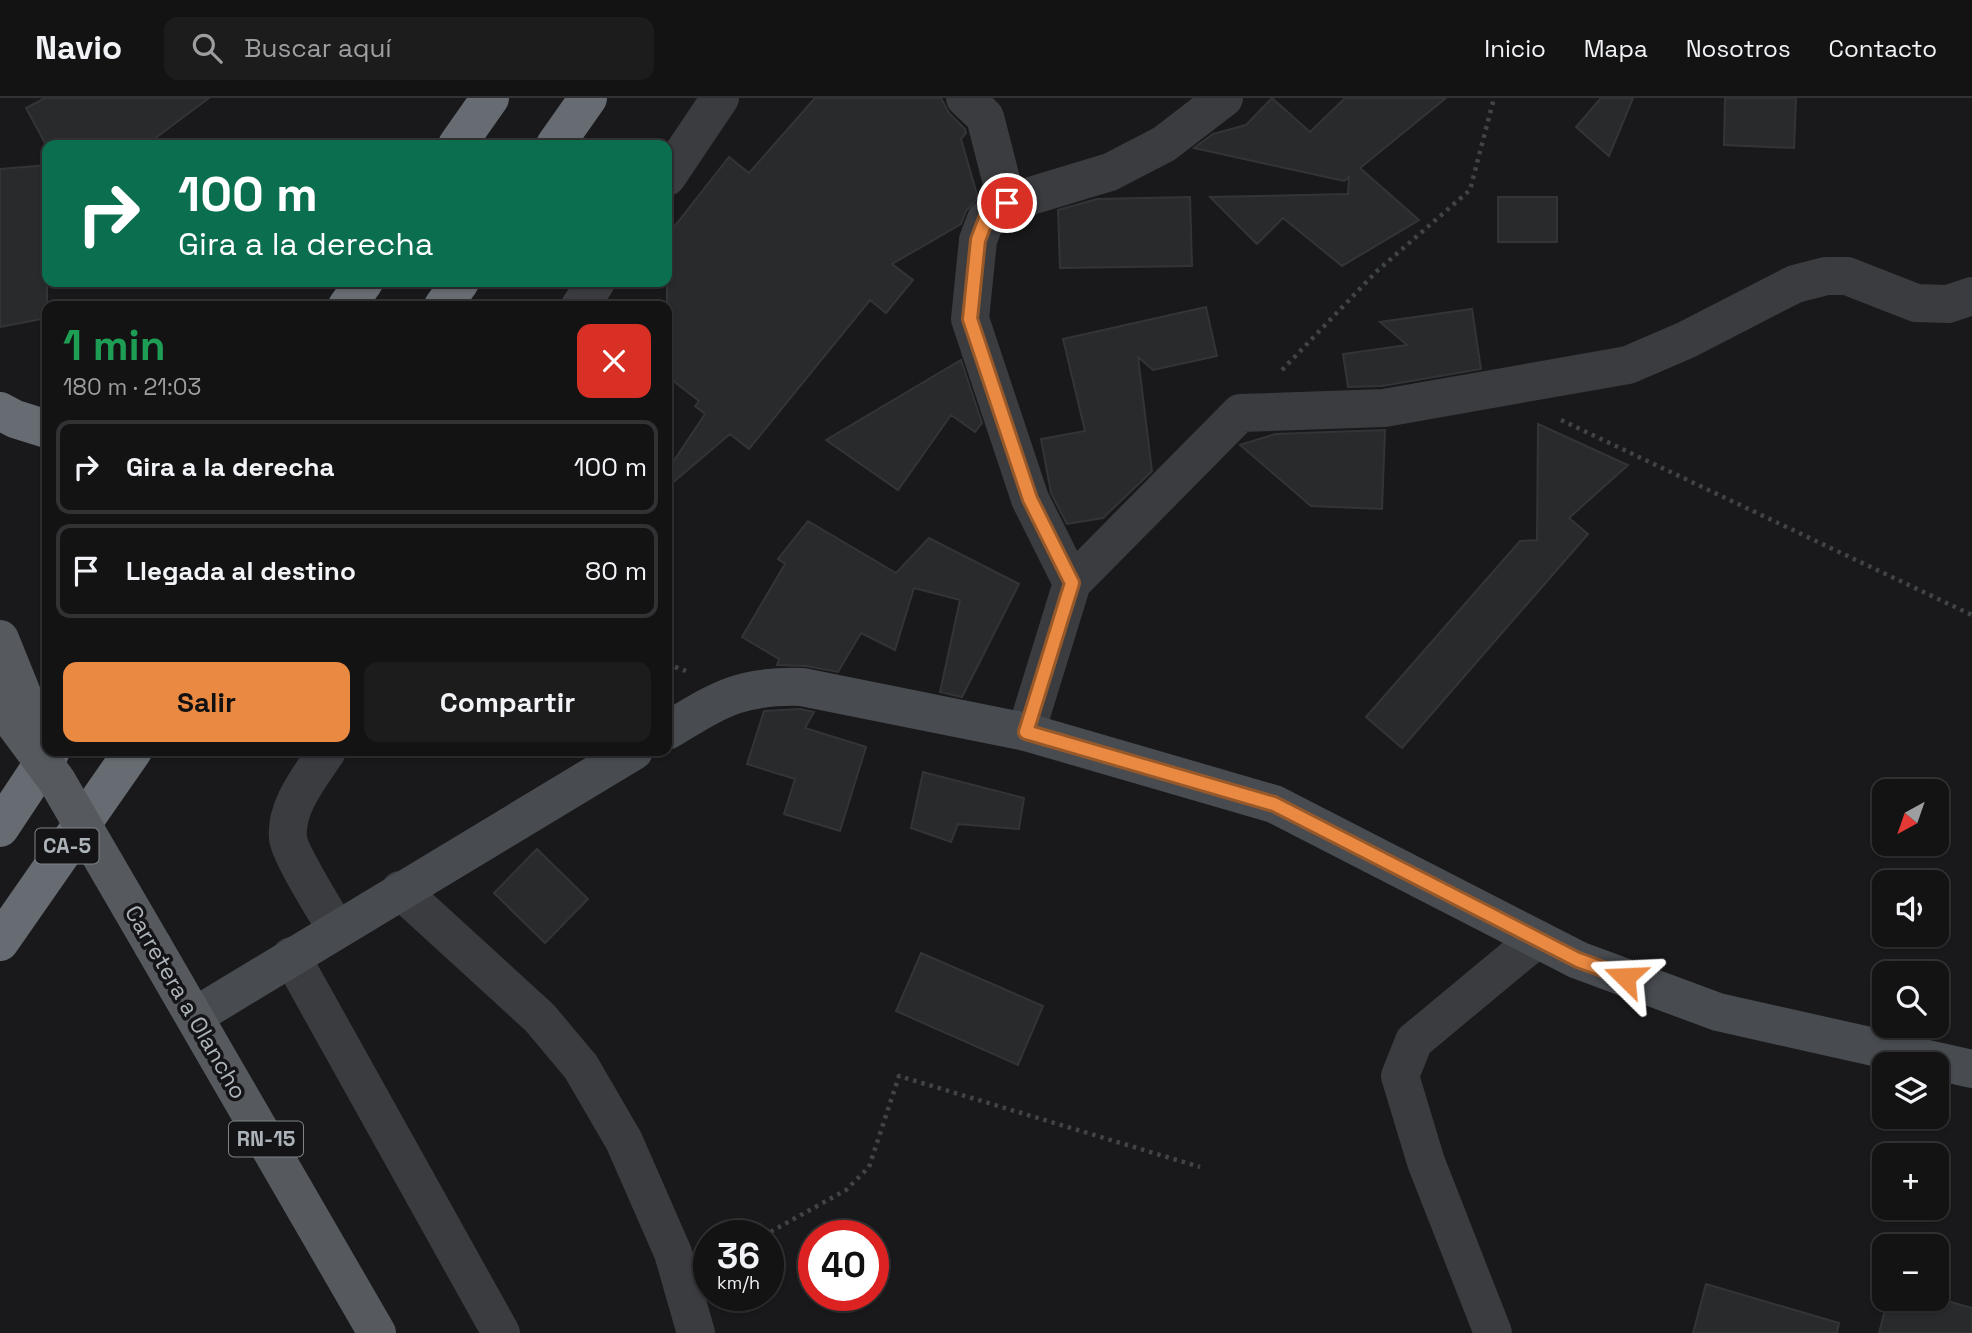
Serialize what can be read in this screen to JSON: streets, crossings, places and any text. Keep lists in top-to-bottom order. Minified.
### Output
{"streets":{"highway":["CA-5"],"main road":["Carretera a Olancho","RN-15"]},"crossings":[["CA-5","Carretera a Olancho"]],"north":"bottom left","page":{"header":"Navio","search":"Buscar aquí","nav":["Inicio","Mapa","Nosotros","Contacto"],"turn":["100 m","Gira a la derecha"],"heading":["1 min","180 m · 21:03"],"list":[{"name":"Gira a la derecha","value":"100 m"},{"name":"Llegada al destino","value":"80 m"}],"buttons":["Salir","Compartir"],"map_buttons":["+","−"],"speed":"36 km/h","limit":"40"}}
